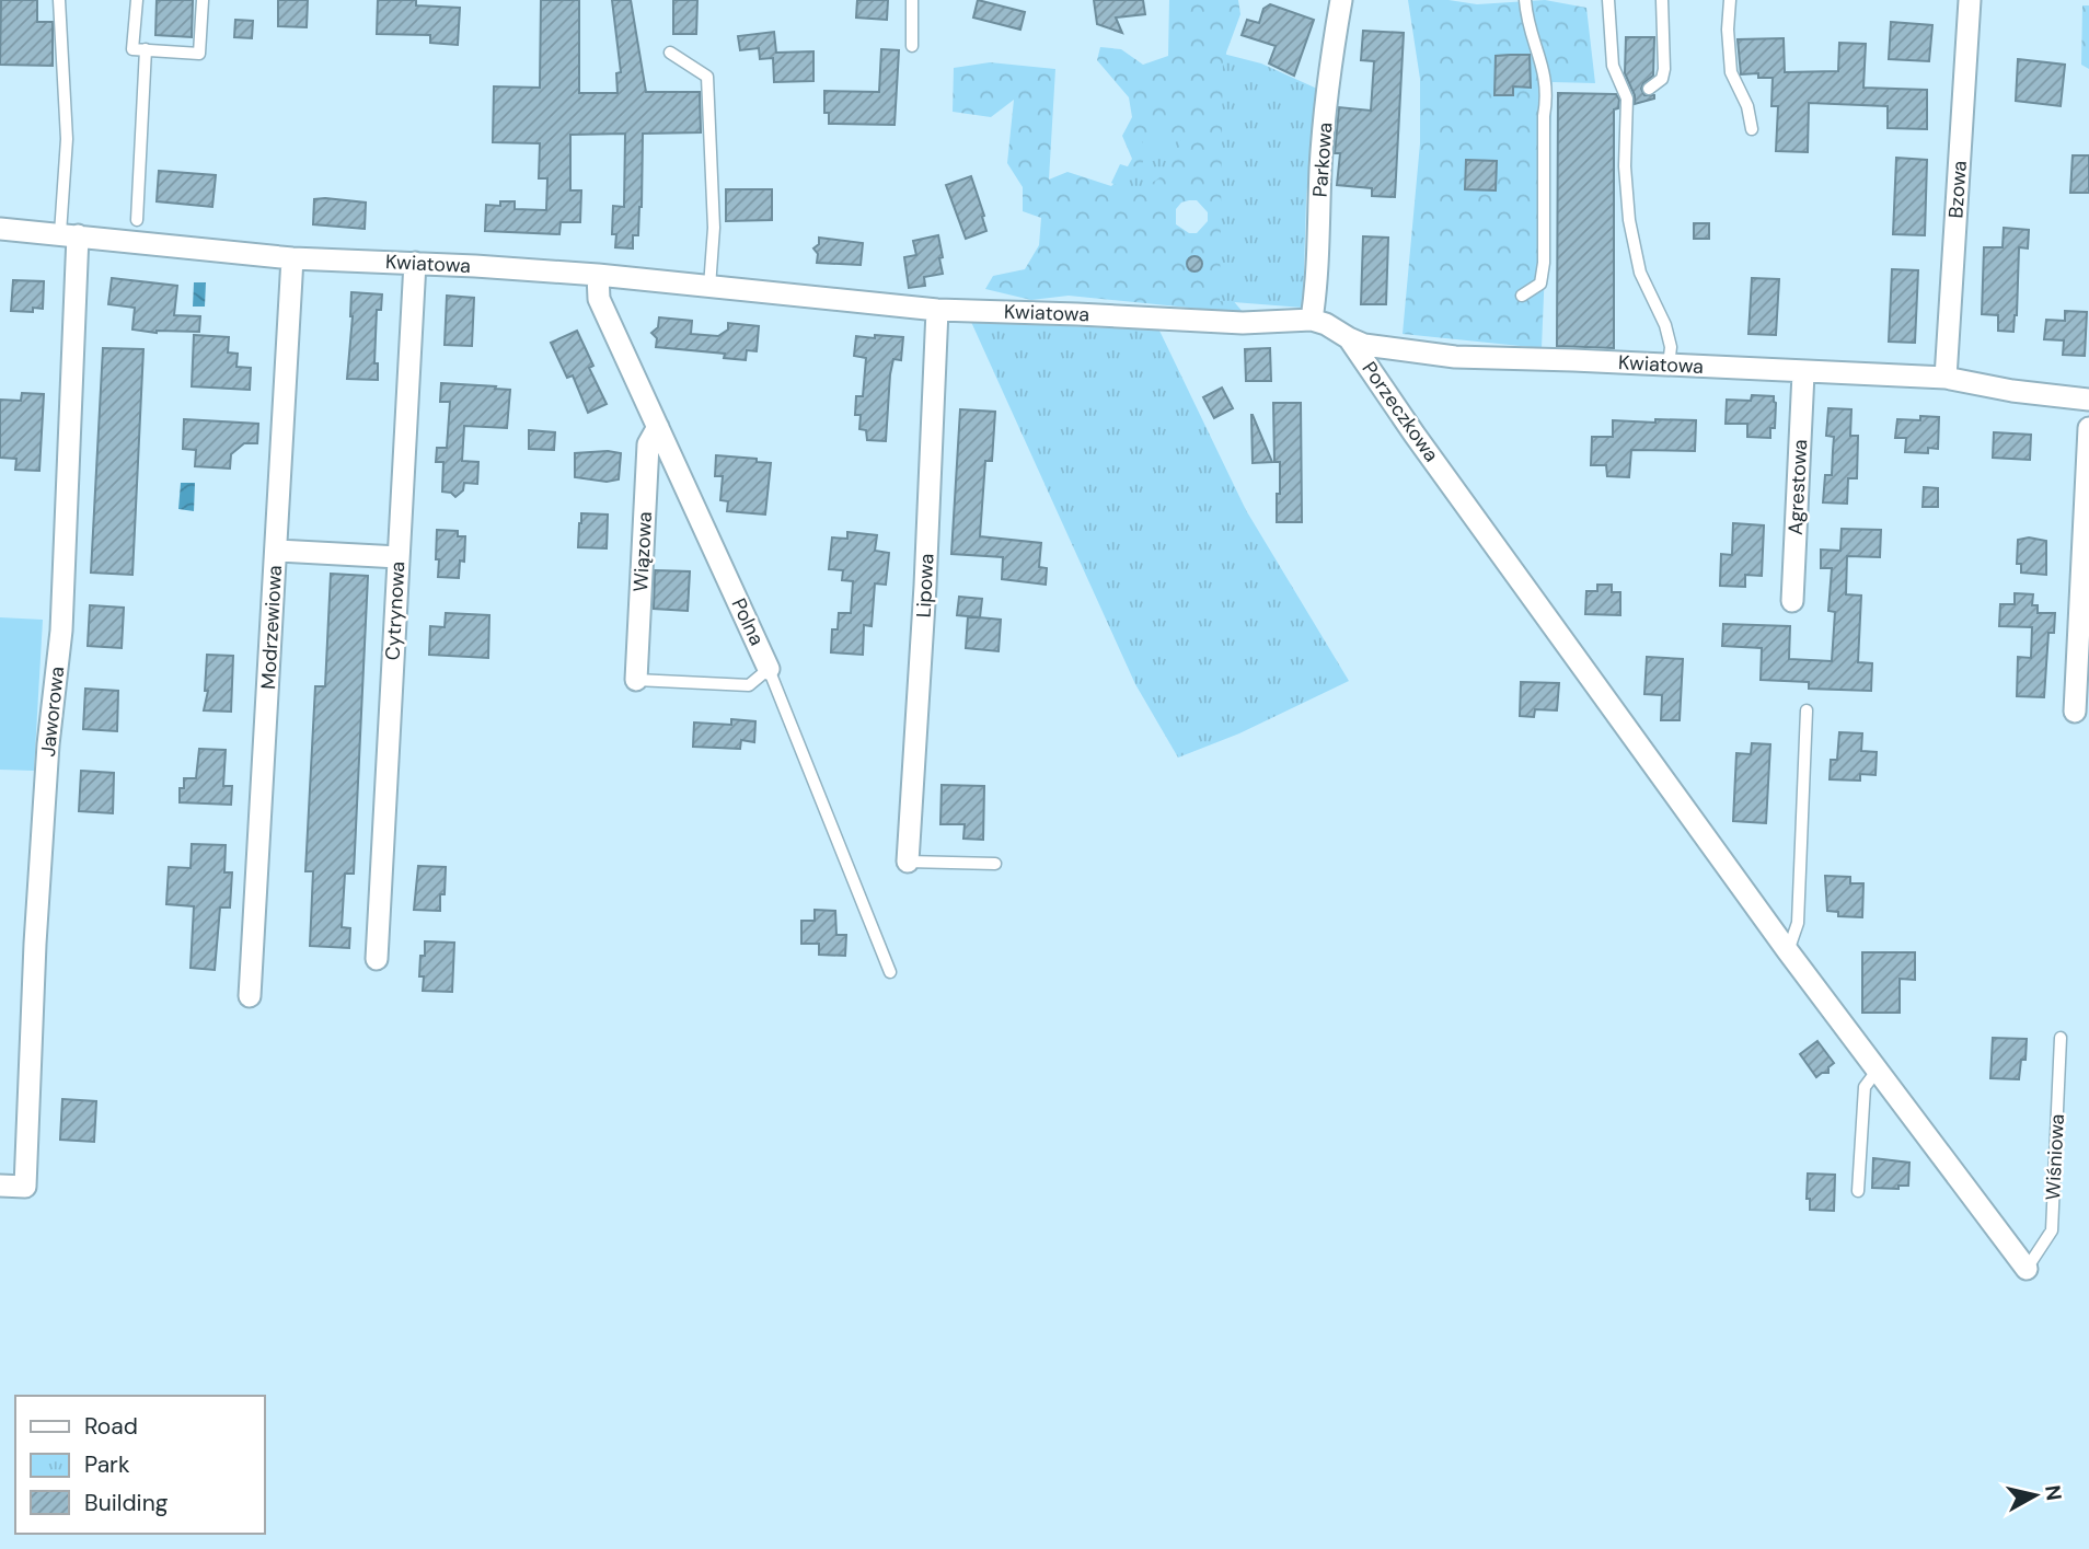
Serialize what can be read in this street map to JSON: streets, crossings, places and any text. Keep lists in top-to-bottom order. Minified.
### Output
{"streets":{"street":["Parkowa","Bzowa","Kwiatowa","Porzeczkowa","Agrestowa","Wiązowa","Lipowa","Cytrynowa","Polna","Modrzewiowa","Jaworowa"],"lane":["Wiśniowa"]},"crossings":[["Parkowa","Kwiatowa"],["Bzowa","Kwiatowa"],["Kwiatowa","Porzeczkowa"],["Kwiatowa","Agrestowa"],["Kwiatowa","Lipowa"],["Kwiatowa","Cytrynowa"],["Kwiatowa","Polna"],["Kwiatowa","Modrzewiowa"],["Kwiatowa","Jaworowa"],["Porzeczkowa","Wiśniowa"],["Wiązowa","Polna"]],"legend":["Road","Park","Building"],"north":"right"}
